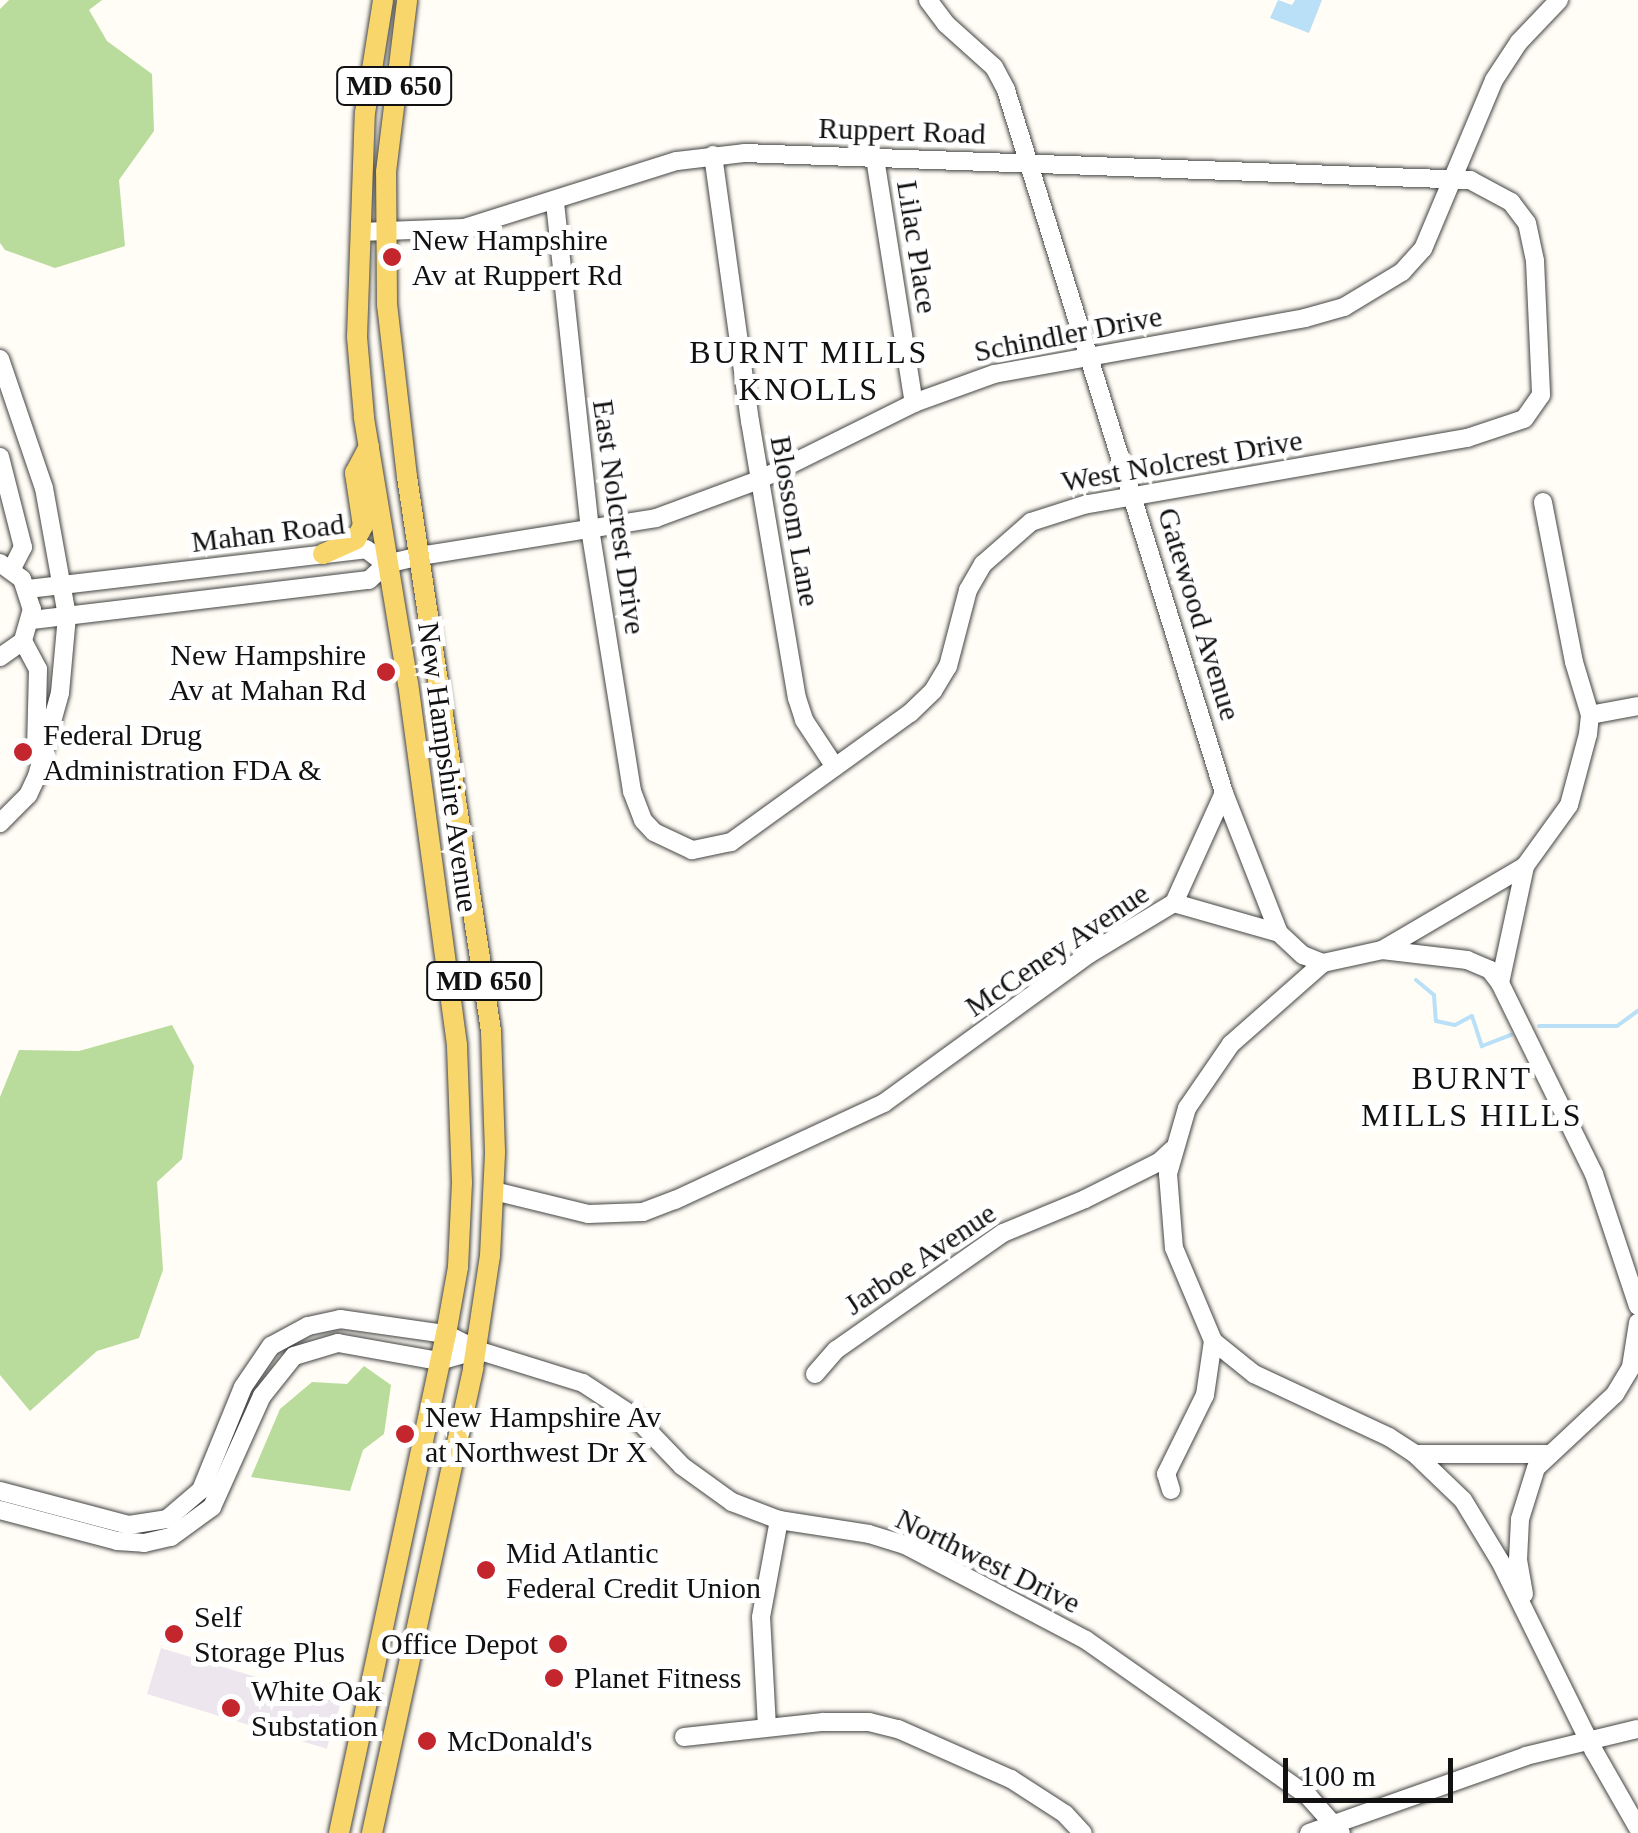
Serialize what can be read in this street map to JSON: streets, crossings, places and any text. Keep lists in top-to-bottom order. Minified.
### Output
{"streets":{"main road":["MD 650","New Hampshire Avenue"],"street":["Ruppert Road","Lilac Place","Schindler Drive","West Nolcrest Drive","East Nolcrest Drive","Blossom Lane","Mahan Road","Gatewood Avenue","McCeney Avenue","Jarboe Avenue","Northwest Drive"]},"crossings":[["Ruppert Road","Lilac Place"],["Ruppert Road","Schindler Drive"],["Ruppert Road","West Nolcrest Drive"],["Ruppert Road","East Nolcrest Drive"],["Ruppert Road","Blossom Lane"],["Ruppert Road","Gatewood Avenue"],["Ruppert Road","New Hampshire Avenue"],["Lilac Place","Schindler Drive"],["Schindler Drive","West Nolcrest Drive"],["Schindler Drive","East Nolcrest Drive"],["Schindler Drive","Blossom Lane"],["Schindler Drive","Mahan Road"],["Schindler Drive","Gatewood Avenue"],["Schindler Drive","New Hampshire Avenue"],["West Nolcrest Drive","East Nolcrest Drive"],["West Nolcrest Drive","Blossom Lane"],["West Nolcrest Drive","Gatewood Avenue"],["Mahan Road","New Hampshire Avenue"],["Gatewood Avenue","McCeney Avenue"],["New Hampshire Avenue","McCeney Avenue"],["New Hampshire Avenue","Northwest Drive"]],"districts":["BURNT MILLS KNOLLS","BURNT MILLS HILLS"],"places":["New Hampshire Av at Ruppert Rd","New Hampshire Av at Mahan Rd","Federal Drug Administration FDA &","New Hampshire Av at Northwest Dr X","Mid Atlantic Federal Credit Union","Self Storage Plus","Office Depot","Planet Fitness","White Oak Substation","McDonald's"],"scale_bar":"100 m"}
